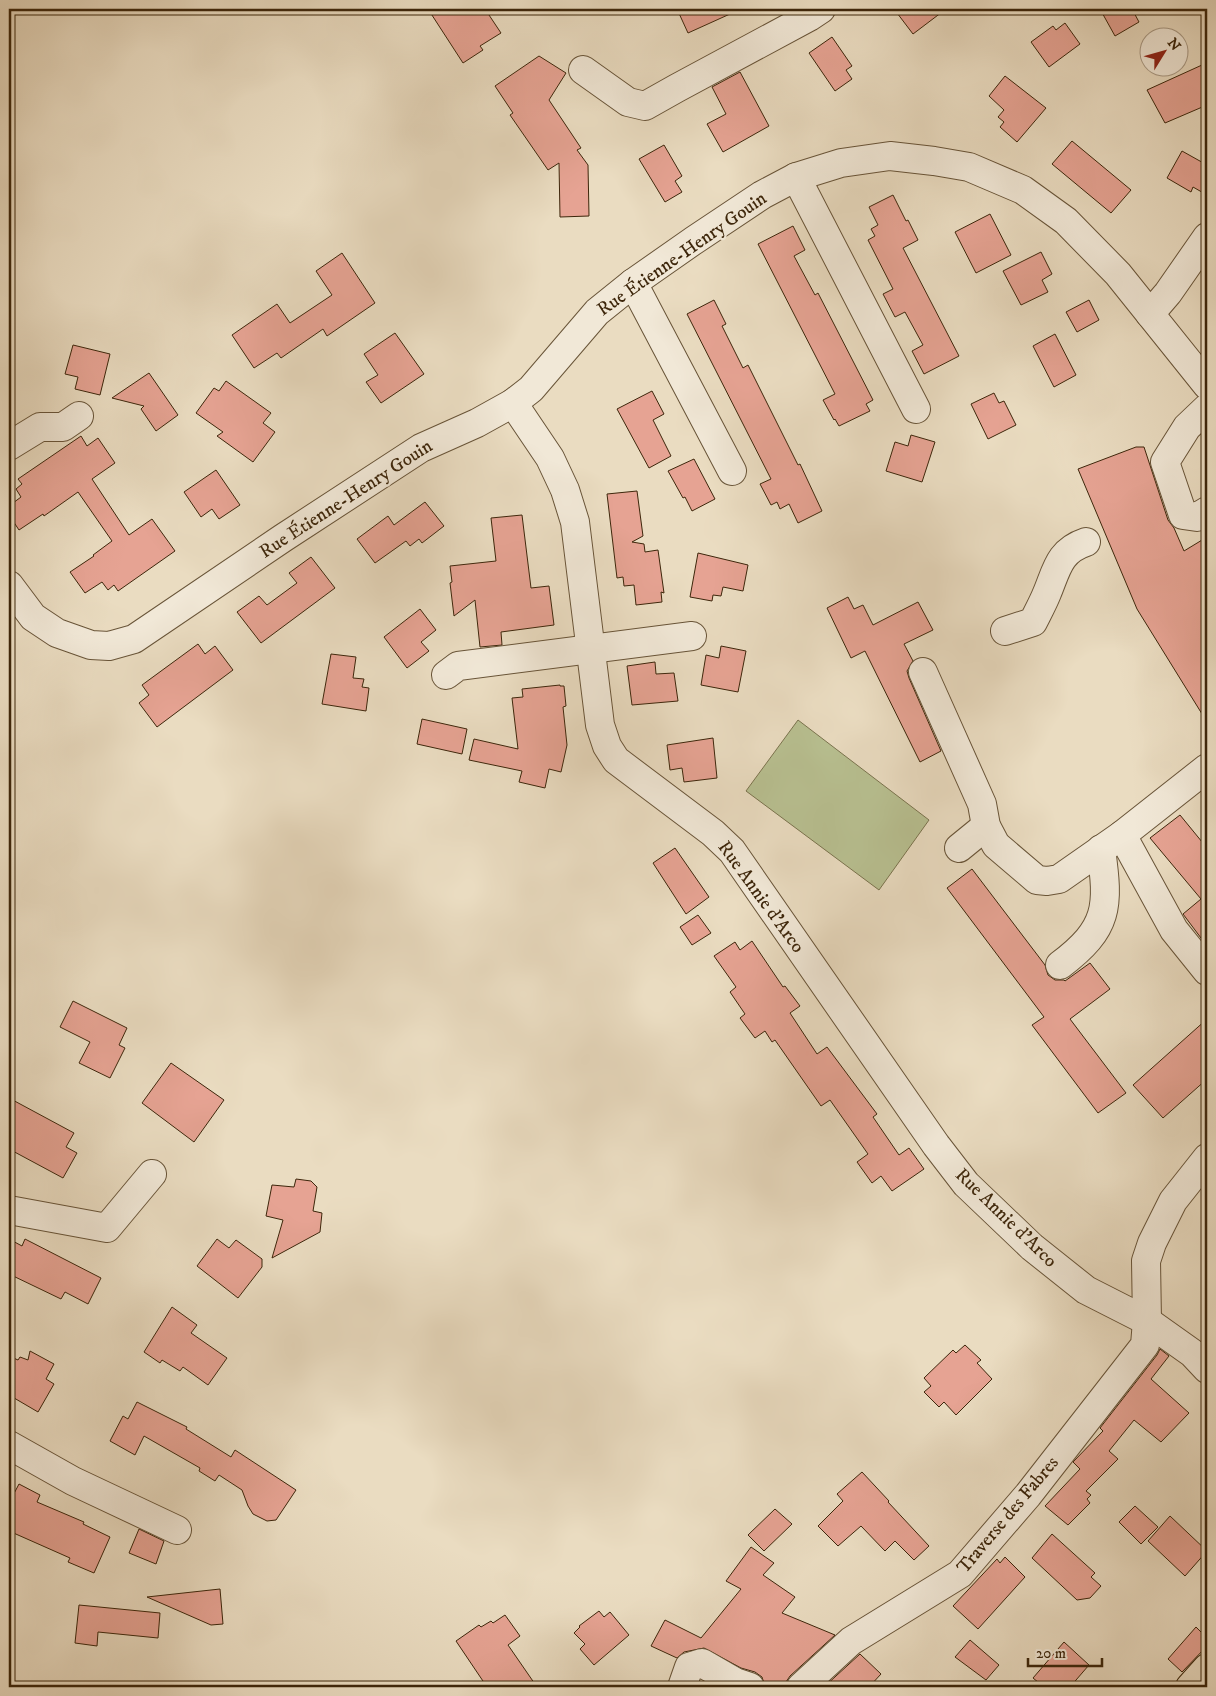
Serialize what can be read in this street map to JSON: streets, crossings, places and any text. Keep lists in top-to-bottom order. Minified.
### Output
{"streets":{"street":["Rue Étienne-Henry Gouin","Rue Annie d'Arco","Traverse des Fabres"]},"crossings":[["Rue Étienne-Henry Gouin","Rue Annie d'Arco"],["Rue Annie d'Arco","Traverse des Fabres"]],"scale_bar":"20 m","north":"top right"}
